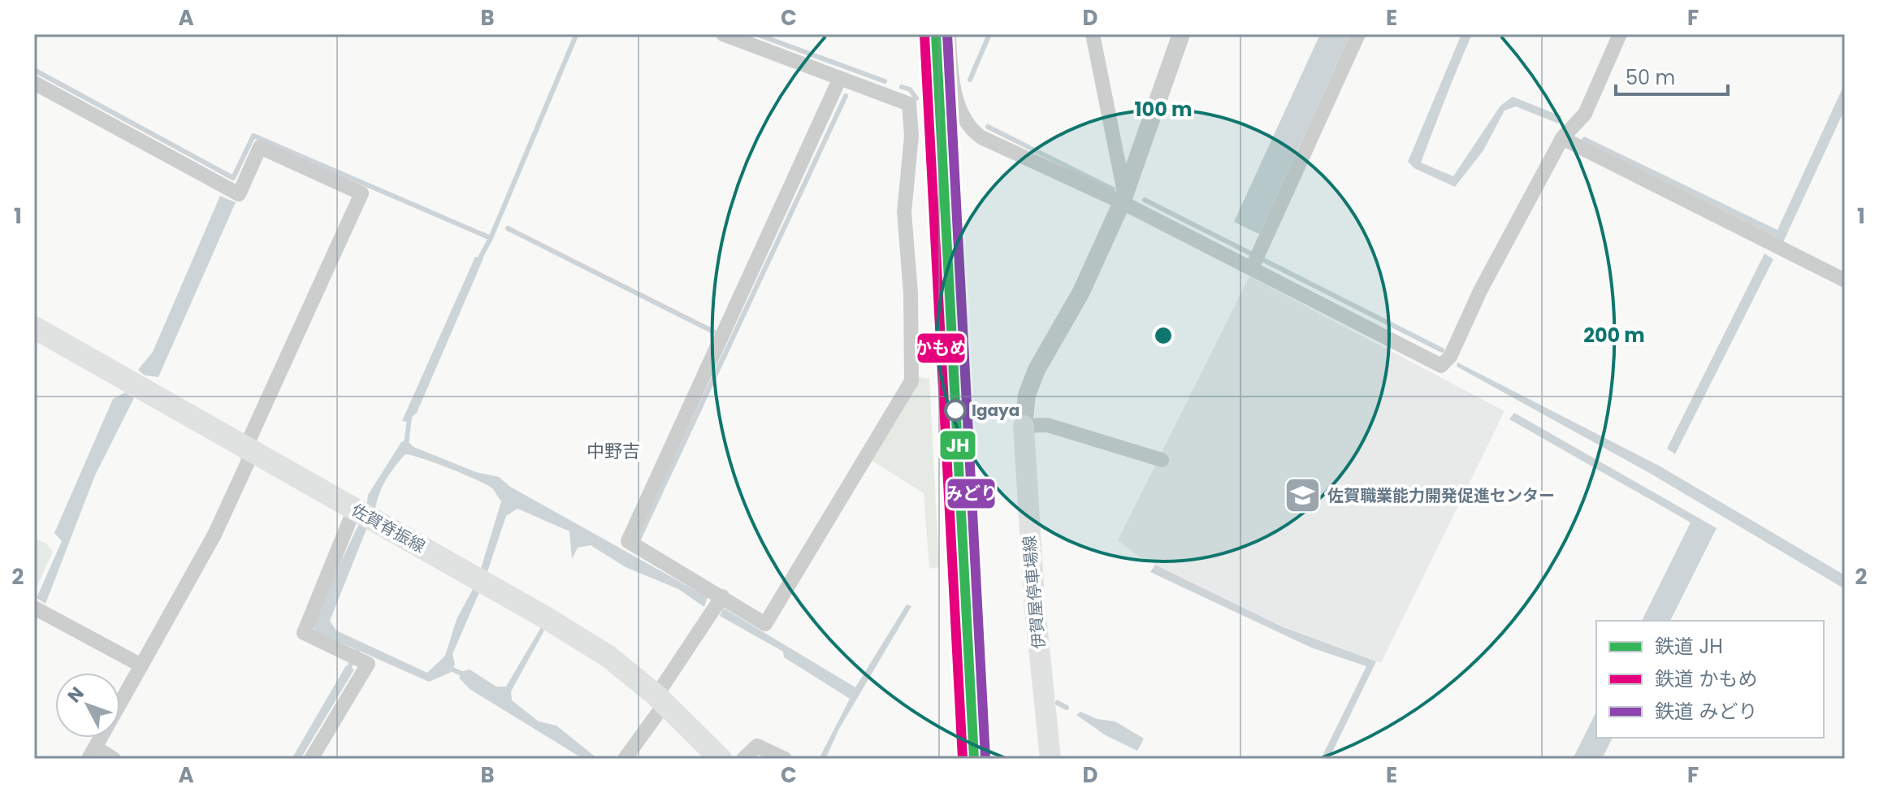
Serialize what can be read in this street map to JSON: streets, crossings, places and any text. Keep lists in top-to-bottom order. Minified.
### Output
{"streets":{"main road":["佐賀脊振線","伊賀屋停車場線"]},"districts":["中野吉"],"places":{"other":["Igaya"],"school or university":["佐賀職業能力開発促進センター"]},"lines":["rail line JH","rail line みどり","rail line かもめ"],"legend":["鉄道 JH","鉄道 かもめ","鉄道 みどり"],"scale_bar":"50 m","north":"top left","grid":{"columns":["A","B","C","D","E","F"],"rows":["1","2"]},"rings":["100 m","200 m"]}
